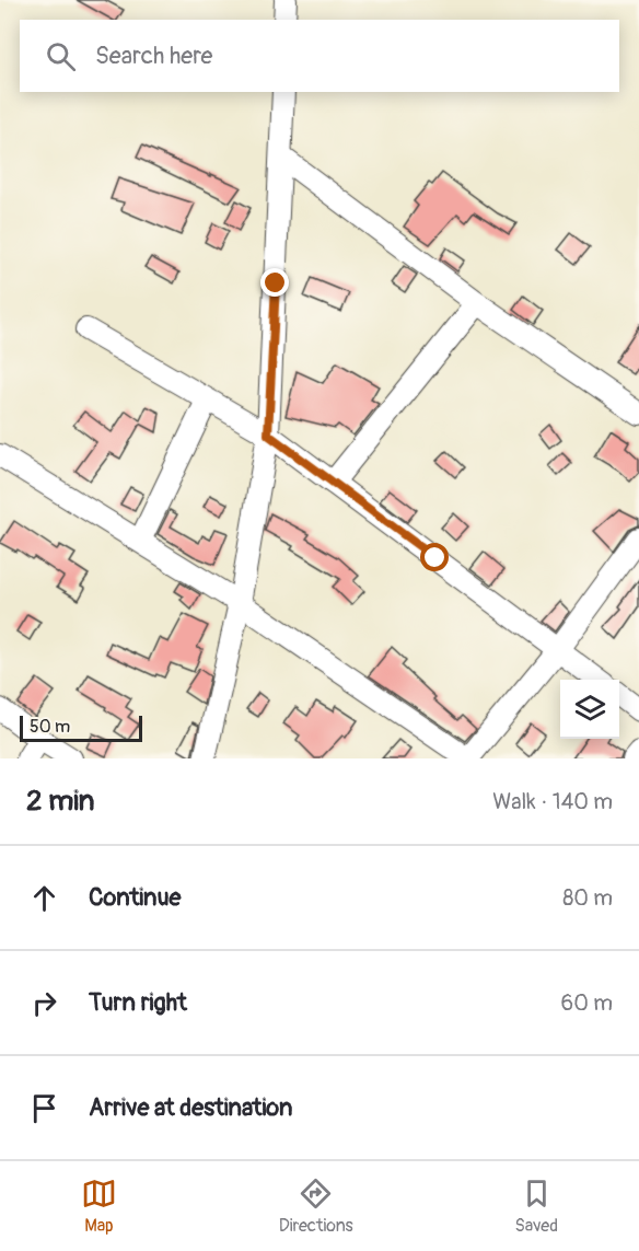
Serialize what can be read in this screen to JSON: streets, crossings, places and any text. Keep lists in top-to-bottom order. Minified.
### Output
{"scale_bar":"50 m","page":{"search":"Search here","scale":"50 m","heading":["2 min","Walk · 140 m"],"list":[["Continue","80 m"],["Turn right","60 m"],"Arrive at destination"],"nav":["Map","Directions","Saved"]}}
